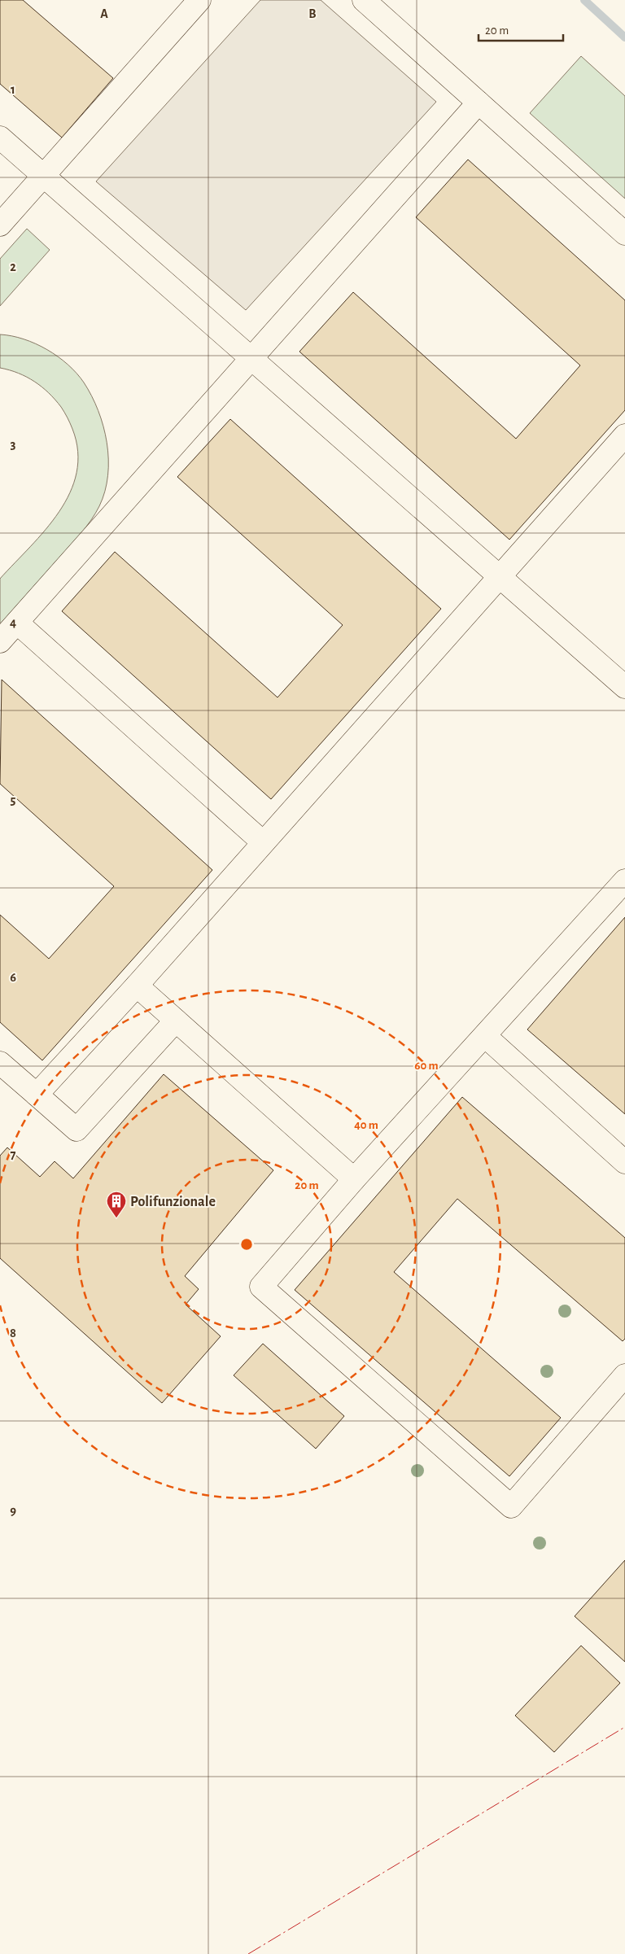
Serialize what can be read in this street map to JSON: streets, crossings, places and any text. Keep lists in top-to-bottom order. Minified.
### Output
{"places":{"building":["Polifunzionale"]},"scale_bar":"20 m","grid":{"columns":["A","B"],"rows":["1","2","3","4","5","6","7","8","9"]},"rings":["60 m","40 m","20 m"]}
